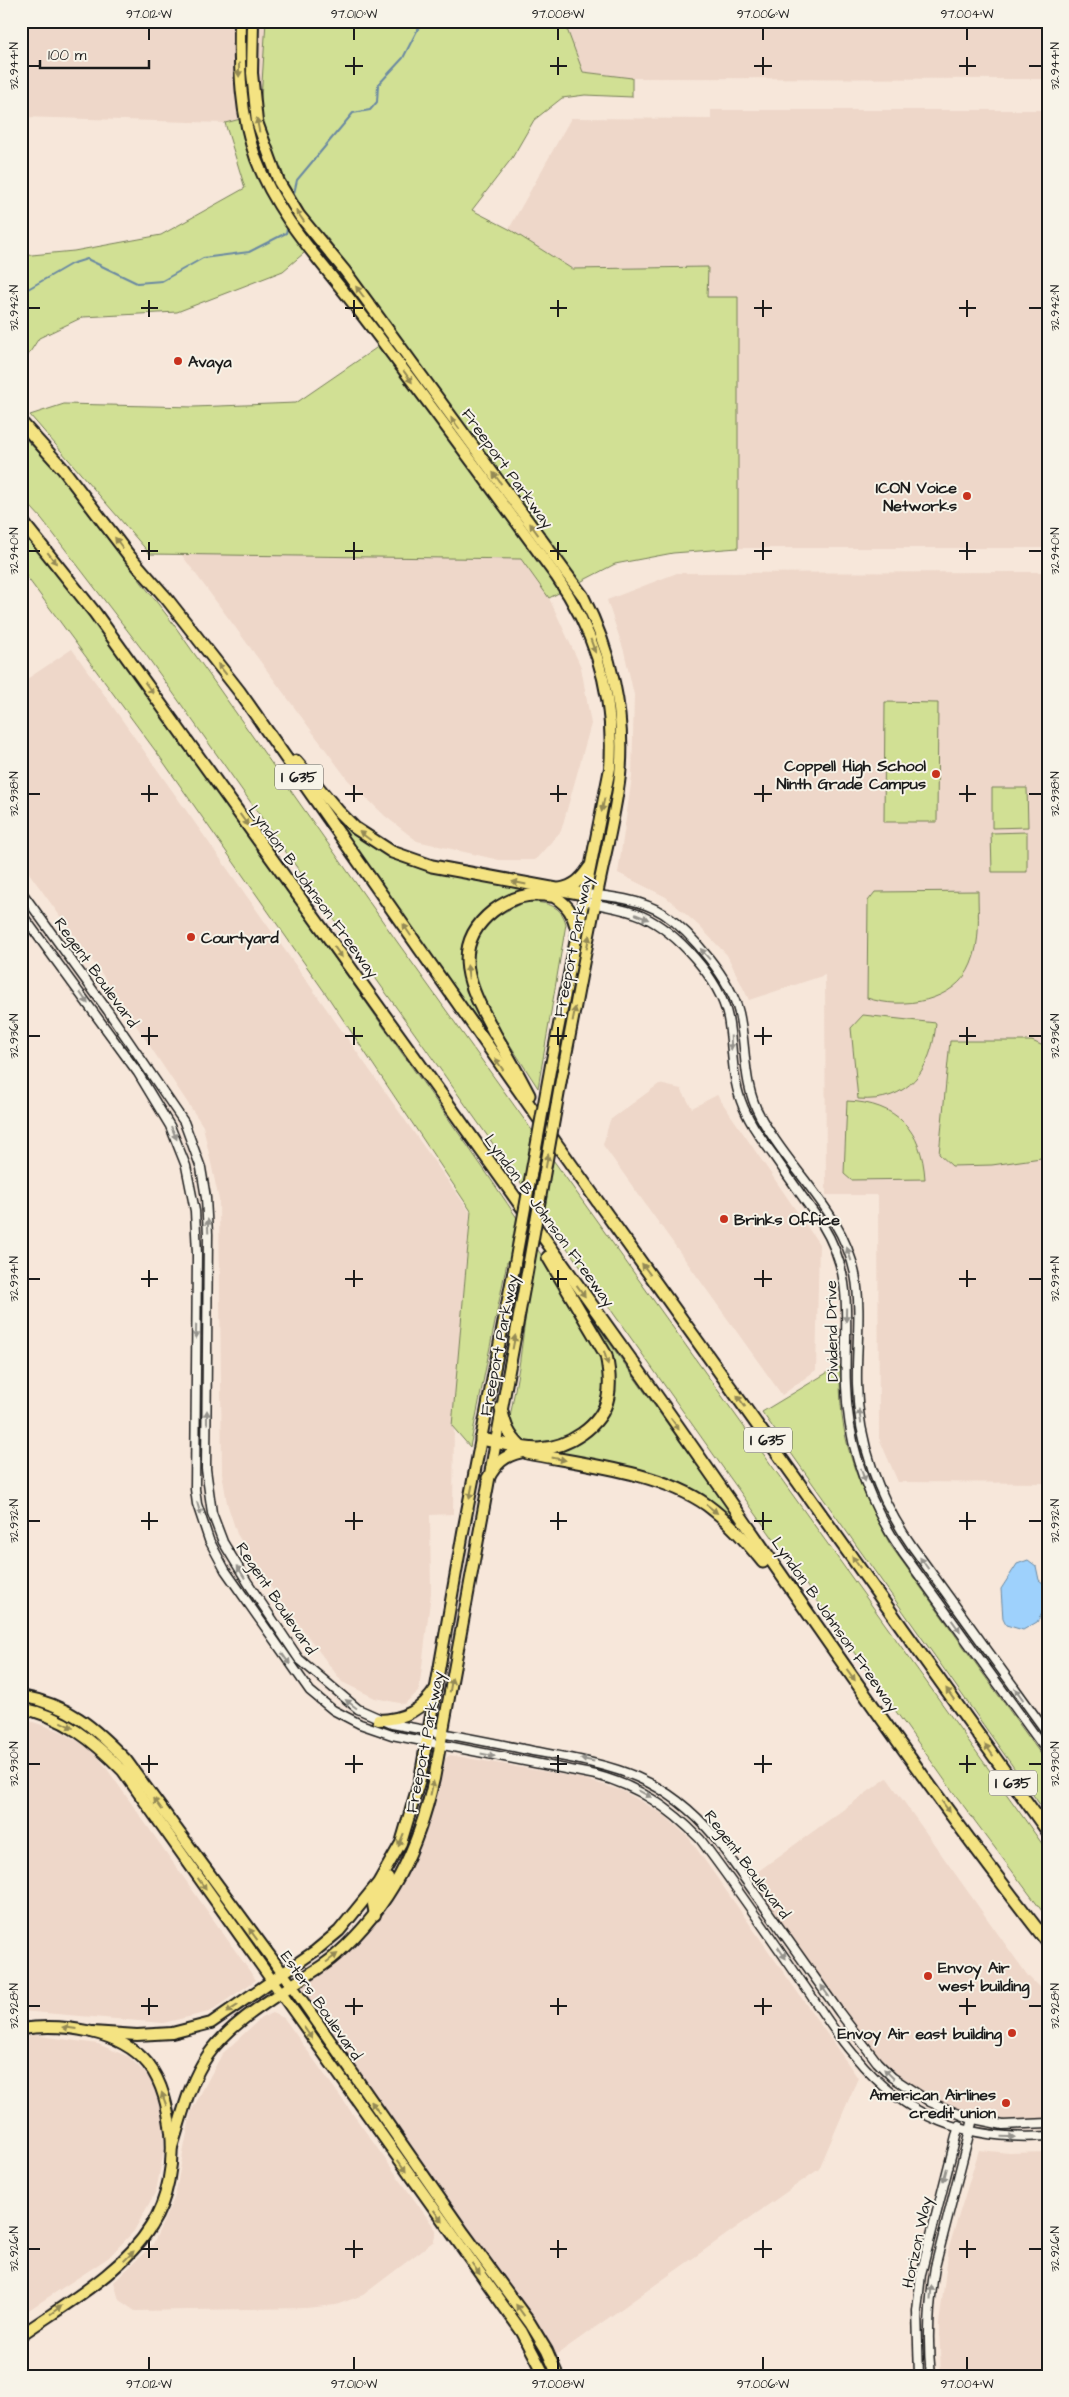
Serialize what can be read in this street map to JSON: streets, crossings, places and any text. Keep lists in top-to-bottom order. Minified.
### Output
{"streets":{"highway":["I 635","Lyndon B Johnson Freeway"],"main road":["Freeport Parkway","Esters Boulevard"],"street":["Regent Boulevard","Dividend Drive","Horizon Way"]},"crossings":[["Freeport Parkway","Regent Boulevard"],["Freeport Parkway","Dividend Drive"],["Freeport Parkway","Esters Boulevard"],["Regent Boulevard","Horizon Way"]],"places":["Avaya","ICON Voice Networks","Coppell High School Ninth Grade Campus","Courtyard","Brinks Office","Envoy Air west building","Envoy Air east building","American Airlines credit union"],"scale_bar":"100 m","coordinates":["97.012°W","97.010°W","97.008°W","97.006°W","97.004°W","32.944°N","32.942°N","32.940°N","32.938°N","32.936°N","32.934°N","32.932°N","32.930°N","32.928°N","32.926°N"]}
